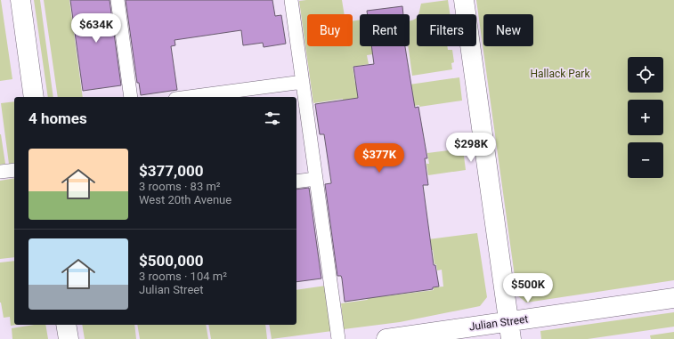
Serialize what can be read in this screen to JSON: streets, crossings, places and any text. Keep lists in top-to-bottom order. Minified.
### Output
{"streets":{"street":["Julian Street"]},"parks":["Hallack Park"],"page":{"price":["$634K","$298K","$377K","$500K"],"chip":["Buy","Rent","Filters","New"],"map_buttons":["+","−"],"heading":"4 homes","list":[{"name":"$377,000","note":"3 rooms · 83 m² · West 20th Avenue"},{"name":"$500,000","note":"3 rooms · 104 m² · Julian Street"}]}}
